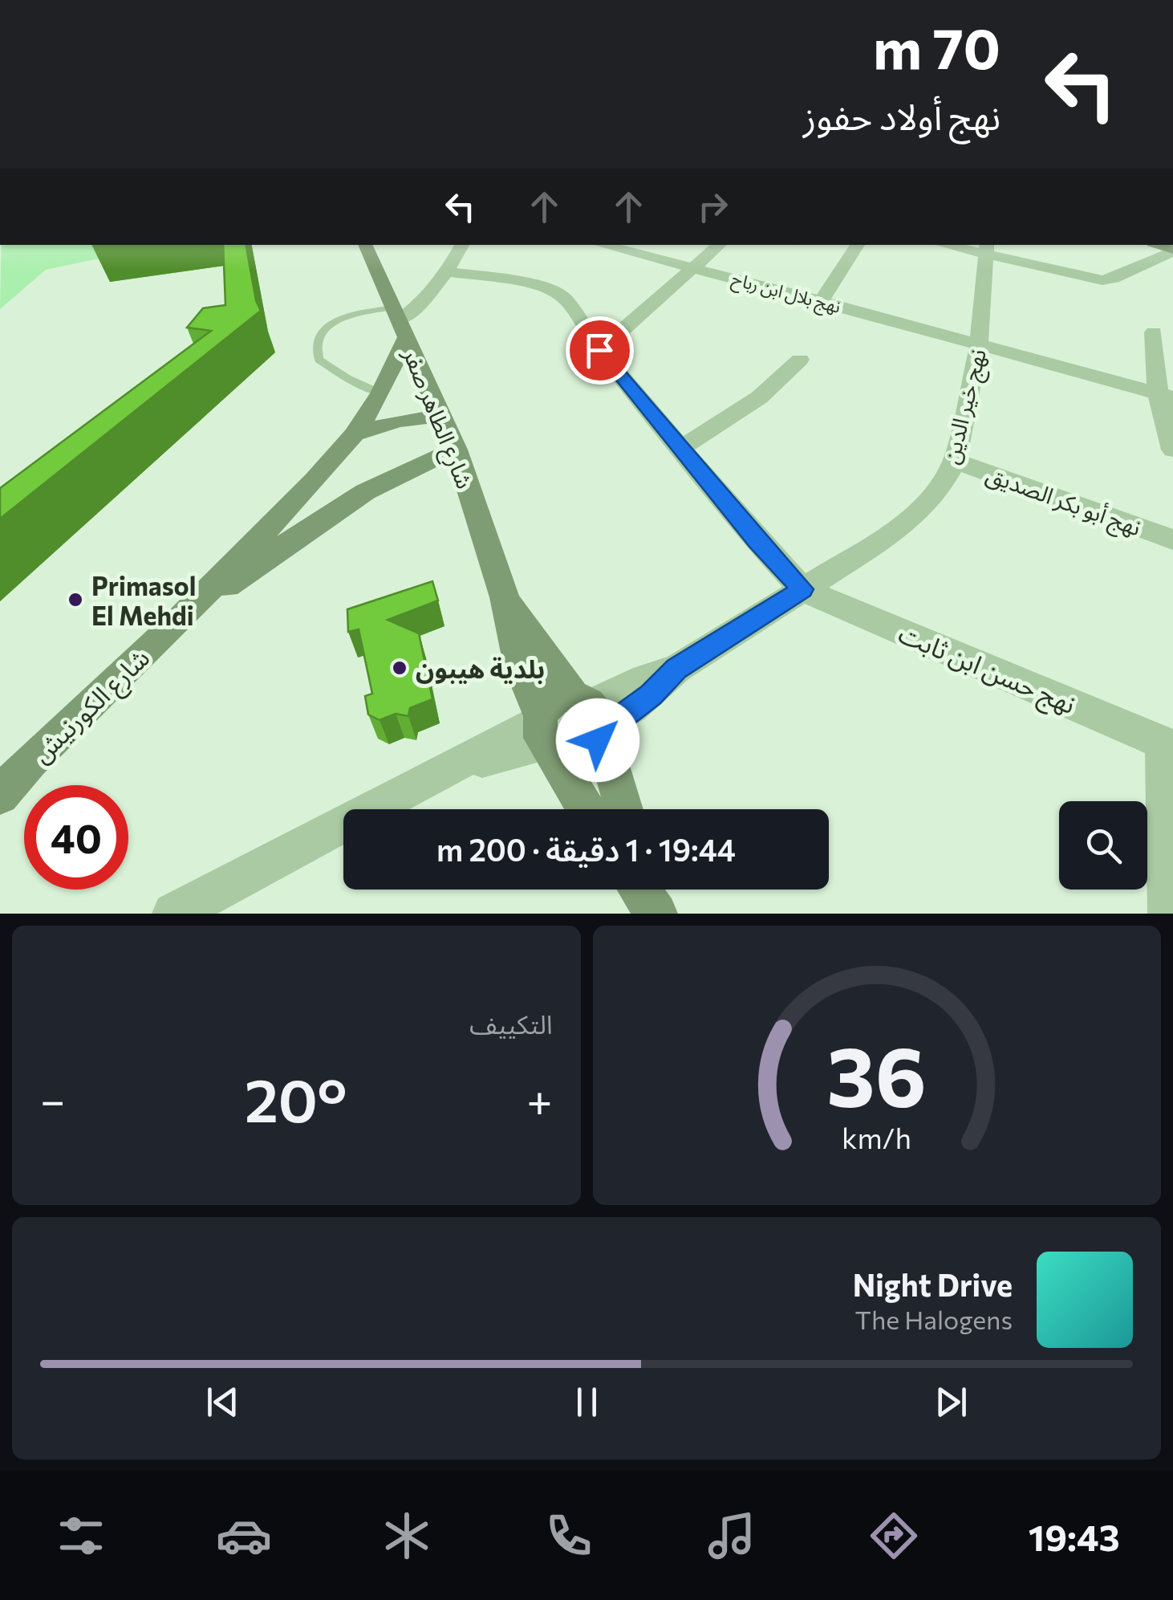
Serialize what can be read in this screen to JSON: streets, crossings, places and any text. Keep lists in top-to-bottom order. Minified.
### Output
{"streets":{"main road":["شارع الطاهر صفر","شارع الكورنيش"],"street":["نهج بلال ابن رباح","نهج خير الدين","نهج أبو بكر الصديق","نهج حسن ابن ثابت"]},"crossings":[["نهج بلال ابن رباح","نهج خير الدين"],["نهج خير الدين","شارع الطاهر صفر"],["نهج خير الدين","نهج أبو بكر الصديق"],["نهج خير الدين","نهج حسن ابن ثابت"]],"places":["Primasol El Mehdi","بلدية هيبون"],"page":{"turn":["70 m","نهج أولاد حفوز"],"limit":"40","trip":"19:44 · 1 دقيقة · 200 m","tile":"التكييف","heat":["−","20°","+"],"song":["Night Drive","The Halogens"],"tabs":"19:43","gauge":["36","km/h"]}}
